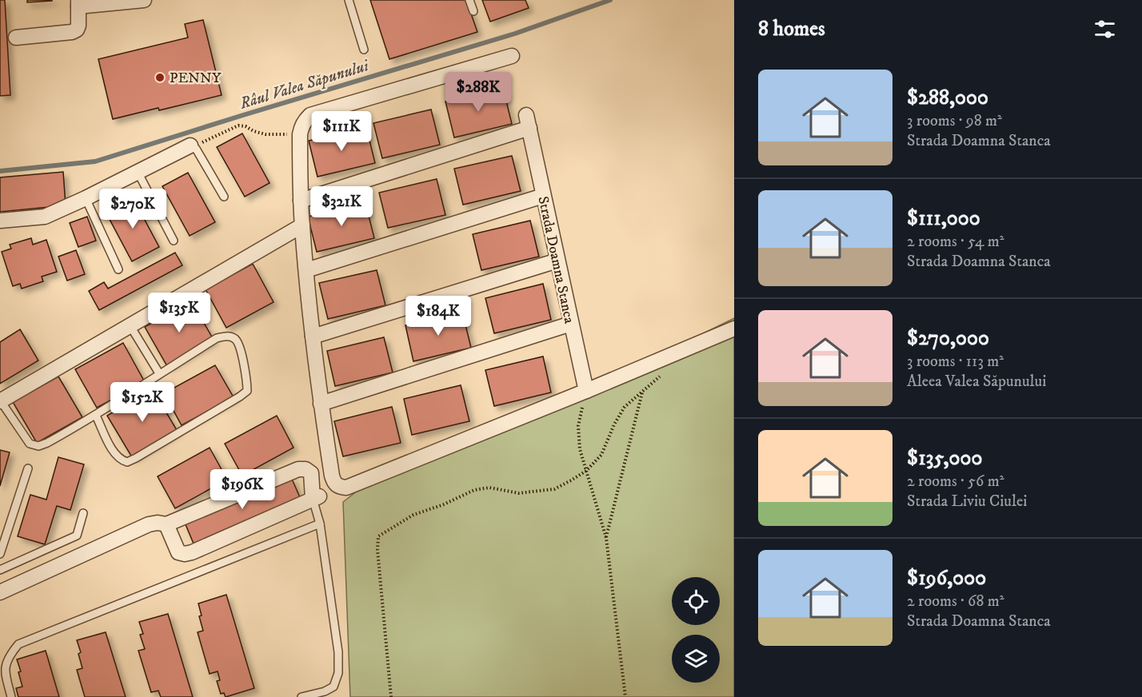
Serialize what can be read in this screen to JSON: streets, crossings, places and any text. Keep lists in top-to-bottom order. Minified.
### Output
{"streets":{"street":["Strada Doamna Stanca"]},"water":["Râul Valea Săpunului"],"places":["PENNY"],"page":{"heading":"8 homes","list":[{"name":"$288,000","note":"3 rooms · 98 m² · Strada Doamna Stanca"},{"name":"$111,000","note":"2 rooms · 54 m² · Strada Doamna Stanca"},{"name":"$270,000","note":"3 rooms · 113 m² · Aleea Valea Săpunului"},{"name":"$135,000","note":"2 rooms · 56 m² · Strada Liviu Ciulei"},{"name":"$196,000","note":"2 rooms · 68 m² · Strada Doamna Stanca"}],"price":["$288K","$111K","$321K","$270K","$135K","$184K","$152K","$196K"]}}
